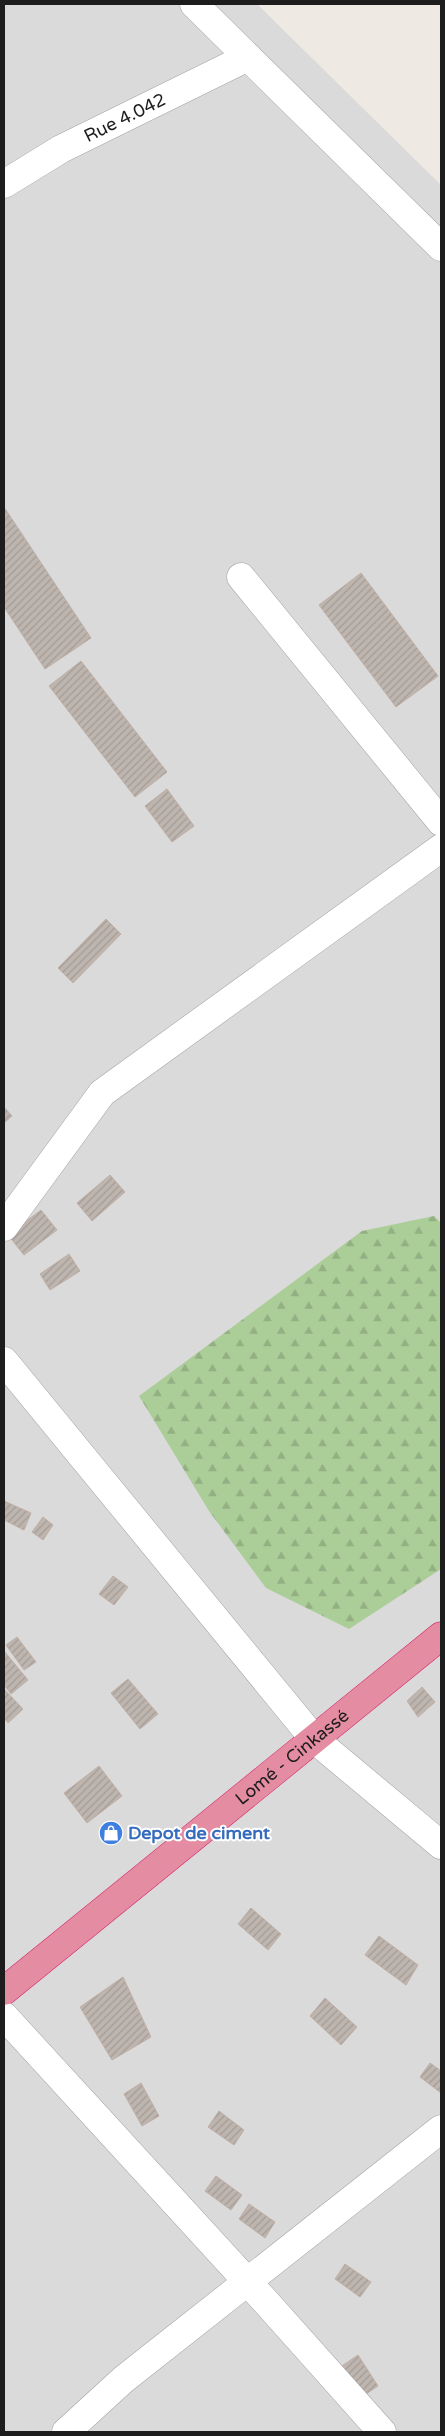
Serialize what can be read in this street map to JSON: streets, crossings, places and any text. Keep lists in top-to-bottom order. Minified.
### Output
{"streets":{"highway":["Lomé - Cinkassé"],"street":["Rue 4.042"]},"places":{"shop":["Depot de ciment"]}}
